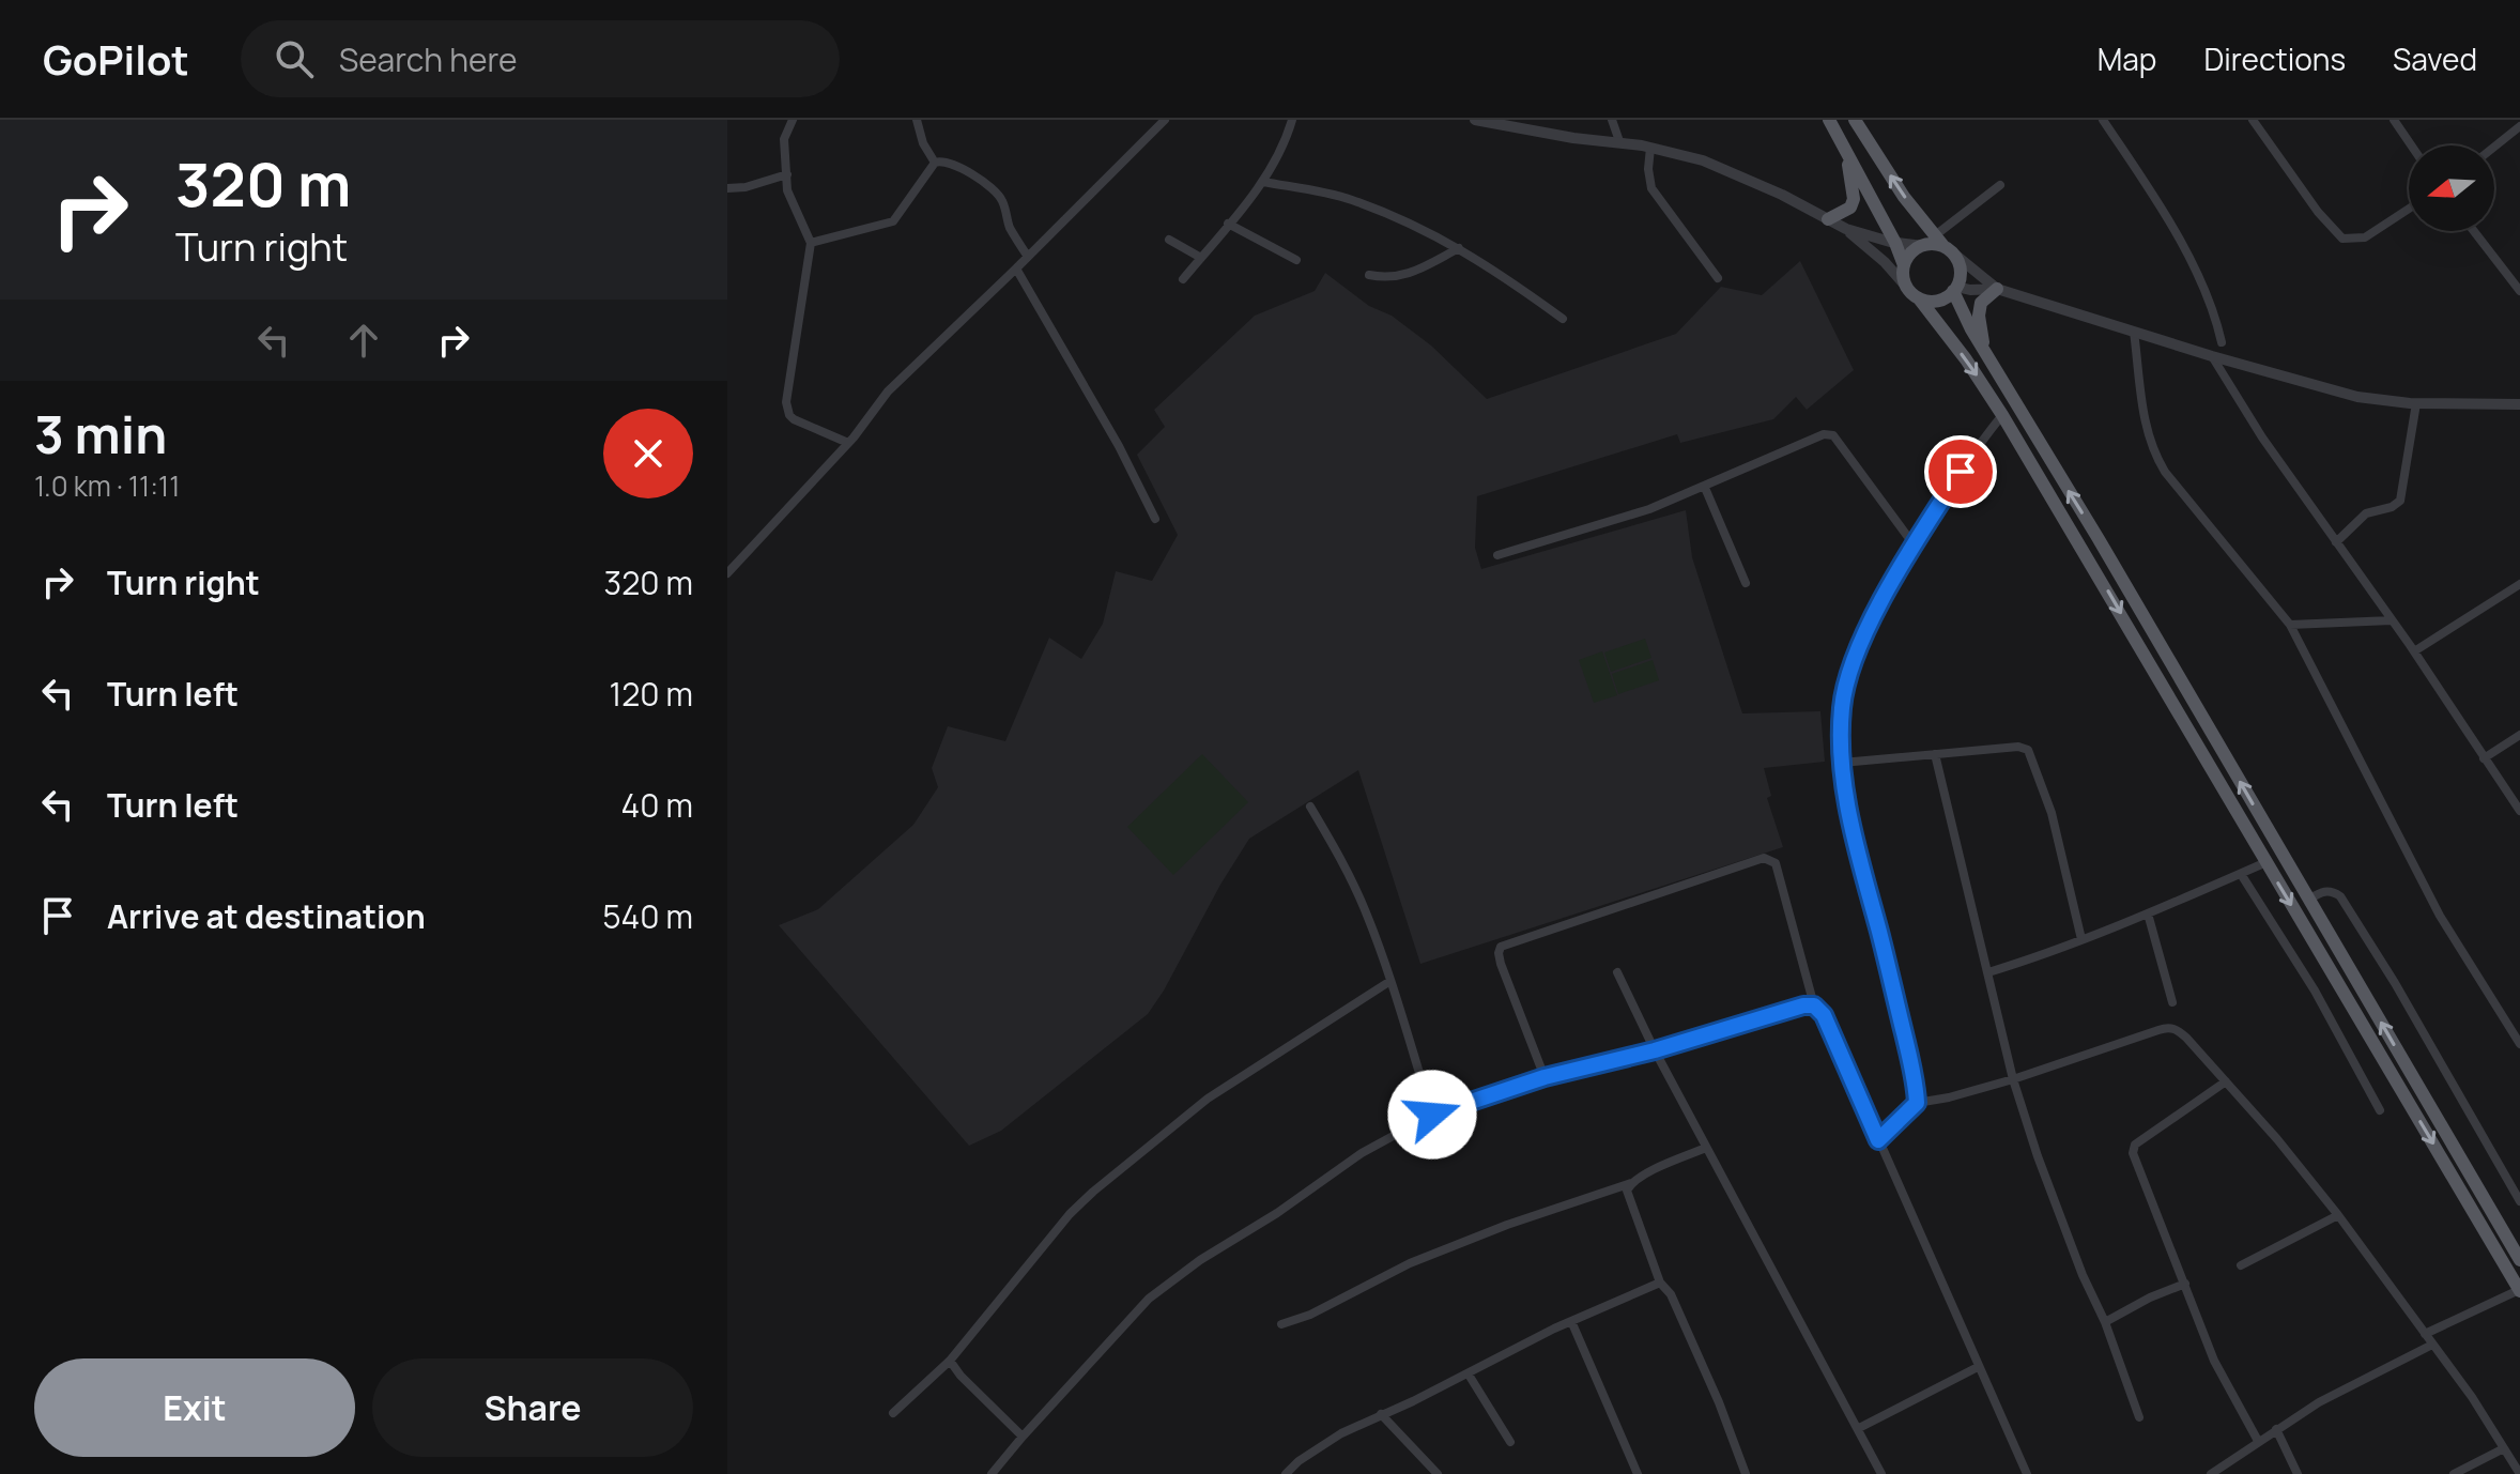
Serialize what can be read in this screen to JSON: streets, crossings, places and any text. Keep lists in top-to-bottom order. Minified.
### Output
{"north":"left","page":{"header":"GoPilot","search":"Search here","nav":["Map","Directions","Saved"],"turn":["320 m","Turn right"],"heading":["3 min","1.0 km · 11:11"],"list":[{"name":"Turn right","value":"320 m"},{"name":"Turn left","value":"120 m"},{"name":"Turn left","value":"40 m"},{"name":"Arrive at destination","value":"540 m"}],"buttons":["Exit","Share"]}}
